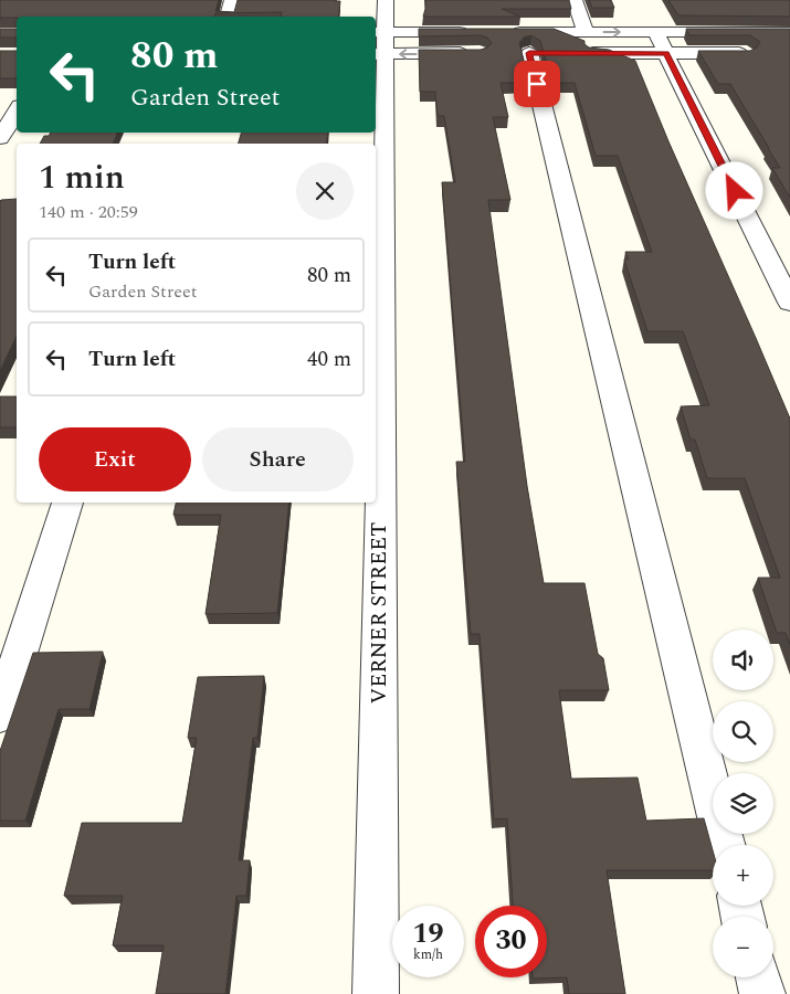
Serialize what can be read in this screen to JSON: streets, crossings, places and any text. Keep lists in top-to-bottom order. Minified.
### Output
{"streets":{"street":["VERNER STREET"]},"page":{"turn":["80 m","Garden Street"],"heading":["1 min","140 m · 20:59"],"list":[{"name":"Turn left","note":"Garden Street","value":"80 m"},{"name":"Turn left","value":"40 m"}],"buttons":["Exit","Share"],"map_buttons":["+","−"],"speed":"19 km/h","limit":"30"}}
